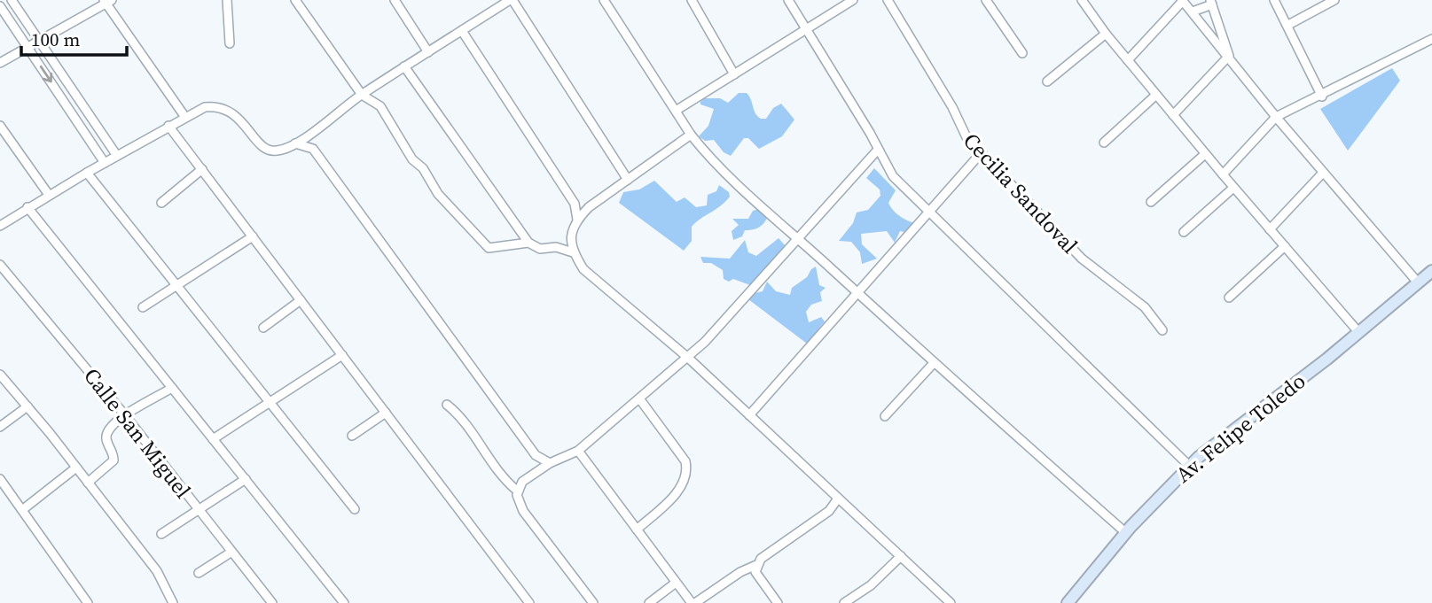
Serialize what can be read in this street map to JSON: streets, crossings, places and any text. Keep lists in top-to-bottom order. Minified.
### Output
{"streets":{"main road":["Av. Felipe Toledo"],"street":["Cecilia Sandoval","Calle San Miguel"]},"scale_bar":"100 m"}
